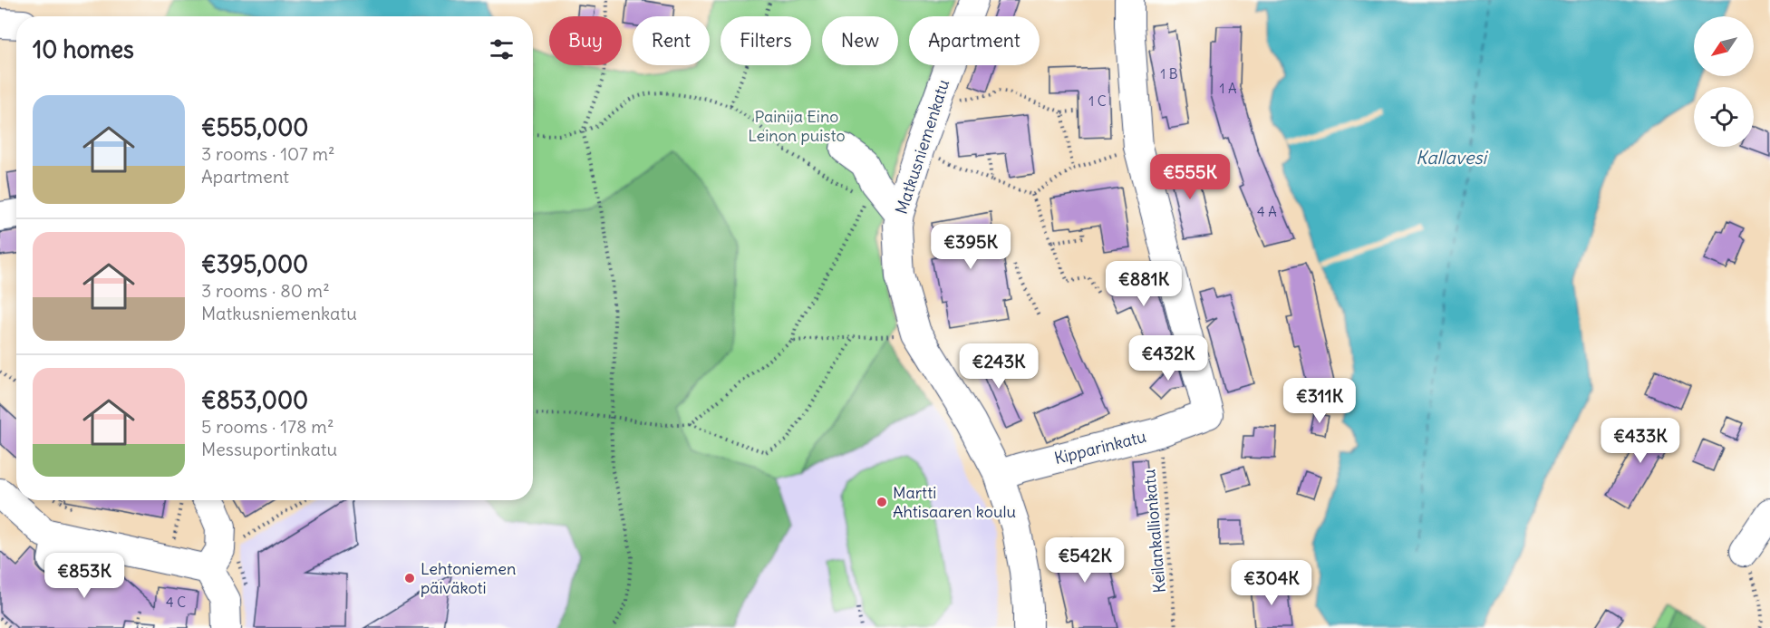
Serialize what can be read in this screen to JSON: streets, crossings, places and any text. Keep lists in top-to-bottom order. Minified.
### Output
{"streets":{"street":["Matkusniemenkatu","Kipparinkatu"],"path":["Keilankallionkatu"]},"crossings":[["Matkusniemenkatu","Kipparinkatu"],["Kipparinkatu","Keilankallionkatu"]],"water":["Kallavesi"],"parks":["Painija Eino Leinon puisto"],"places":["Martti Ahtisaaren koulu","Lehtoniemen päiväkoti"],"house_numbers":["1 B","1 A","1 C","4 A","4 C"],"north":"bottom left","page":{"chip":["Buy","Rent","Filters","New","Apartment"],"heading":"10 homes","list":[{"name":"€555,000","note":"3 rooms · 107 m² · Apartment"},{"name":"€395,000","note":"3 rooms · 80 m² · Matkusniemenkatu"},{"name":"€853,000","note":"5 rooms · 178 m² · Messuportinkatu"}],"price":["€555K","€395K","€881K","€432K","€243K","€311K","€433K","€542K","€853K","€304K"]}}
